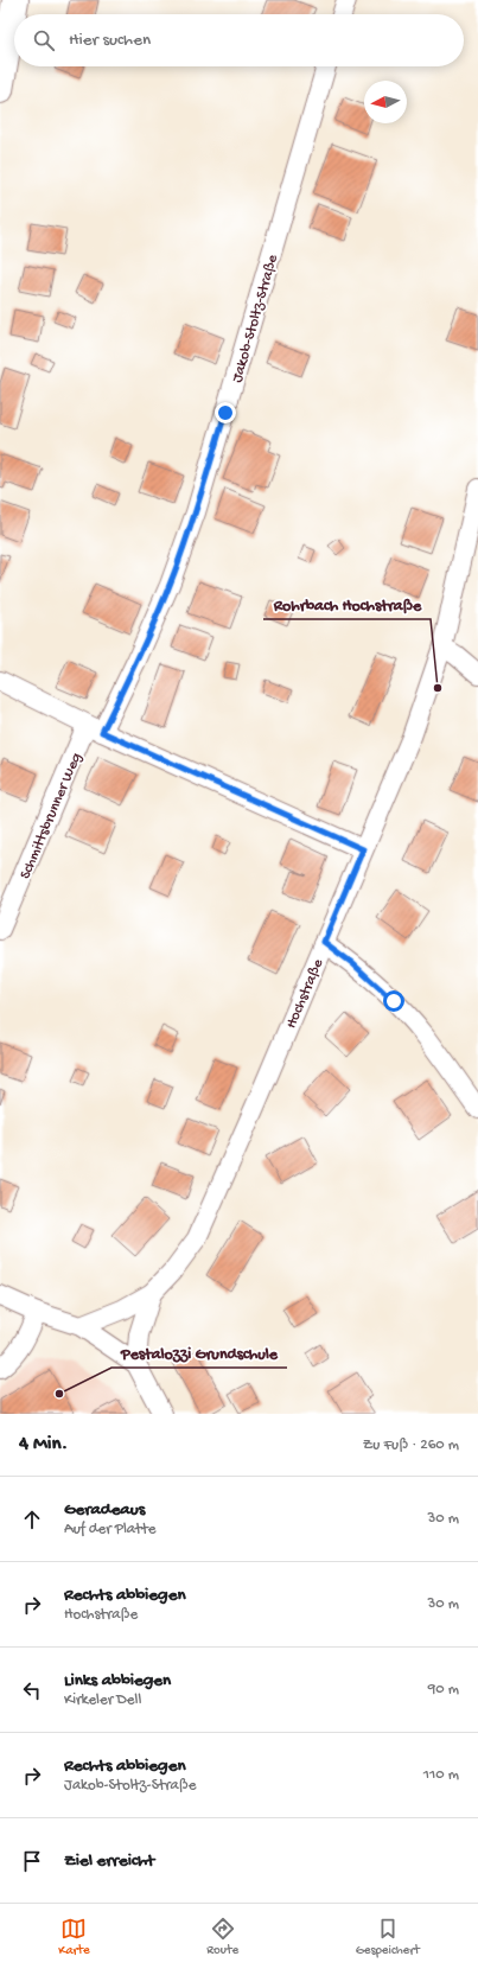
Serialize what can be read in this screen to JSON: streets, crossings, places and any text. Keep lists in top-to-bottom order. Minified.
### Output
{"streets":{"street":["Jakob-Stoltz-Straße","Schmittsbrunner Weg","Hochstraße"]},"crossings":[["Jakob-Stoltz-Straße","Schmittsbrunner Weg"]],"places":["Rohrbach Hochstraße","Pestalozzi Grundschule"],"north":"left","page":{"search":"Hier suchen","heading":["4 Min.","Zu Fuß · 260 m"],"list":[["Geradeaus","Auf der Platte","30 m"],["Rechts abbiegen","Hochstraße","30 m"],["Links abbiegen","Kirkeler Dell","90 m"],["Rechts abbiegen","Jakob-Stoltz-Straße","110 m"],"Ziel erreicht"],"nav":["Karte","Route","Gespeichert"]}}
